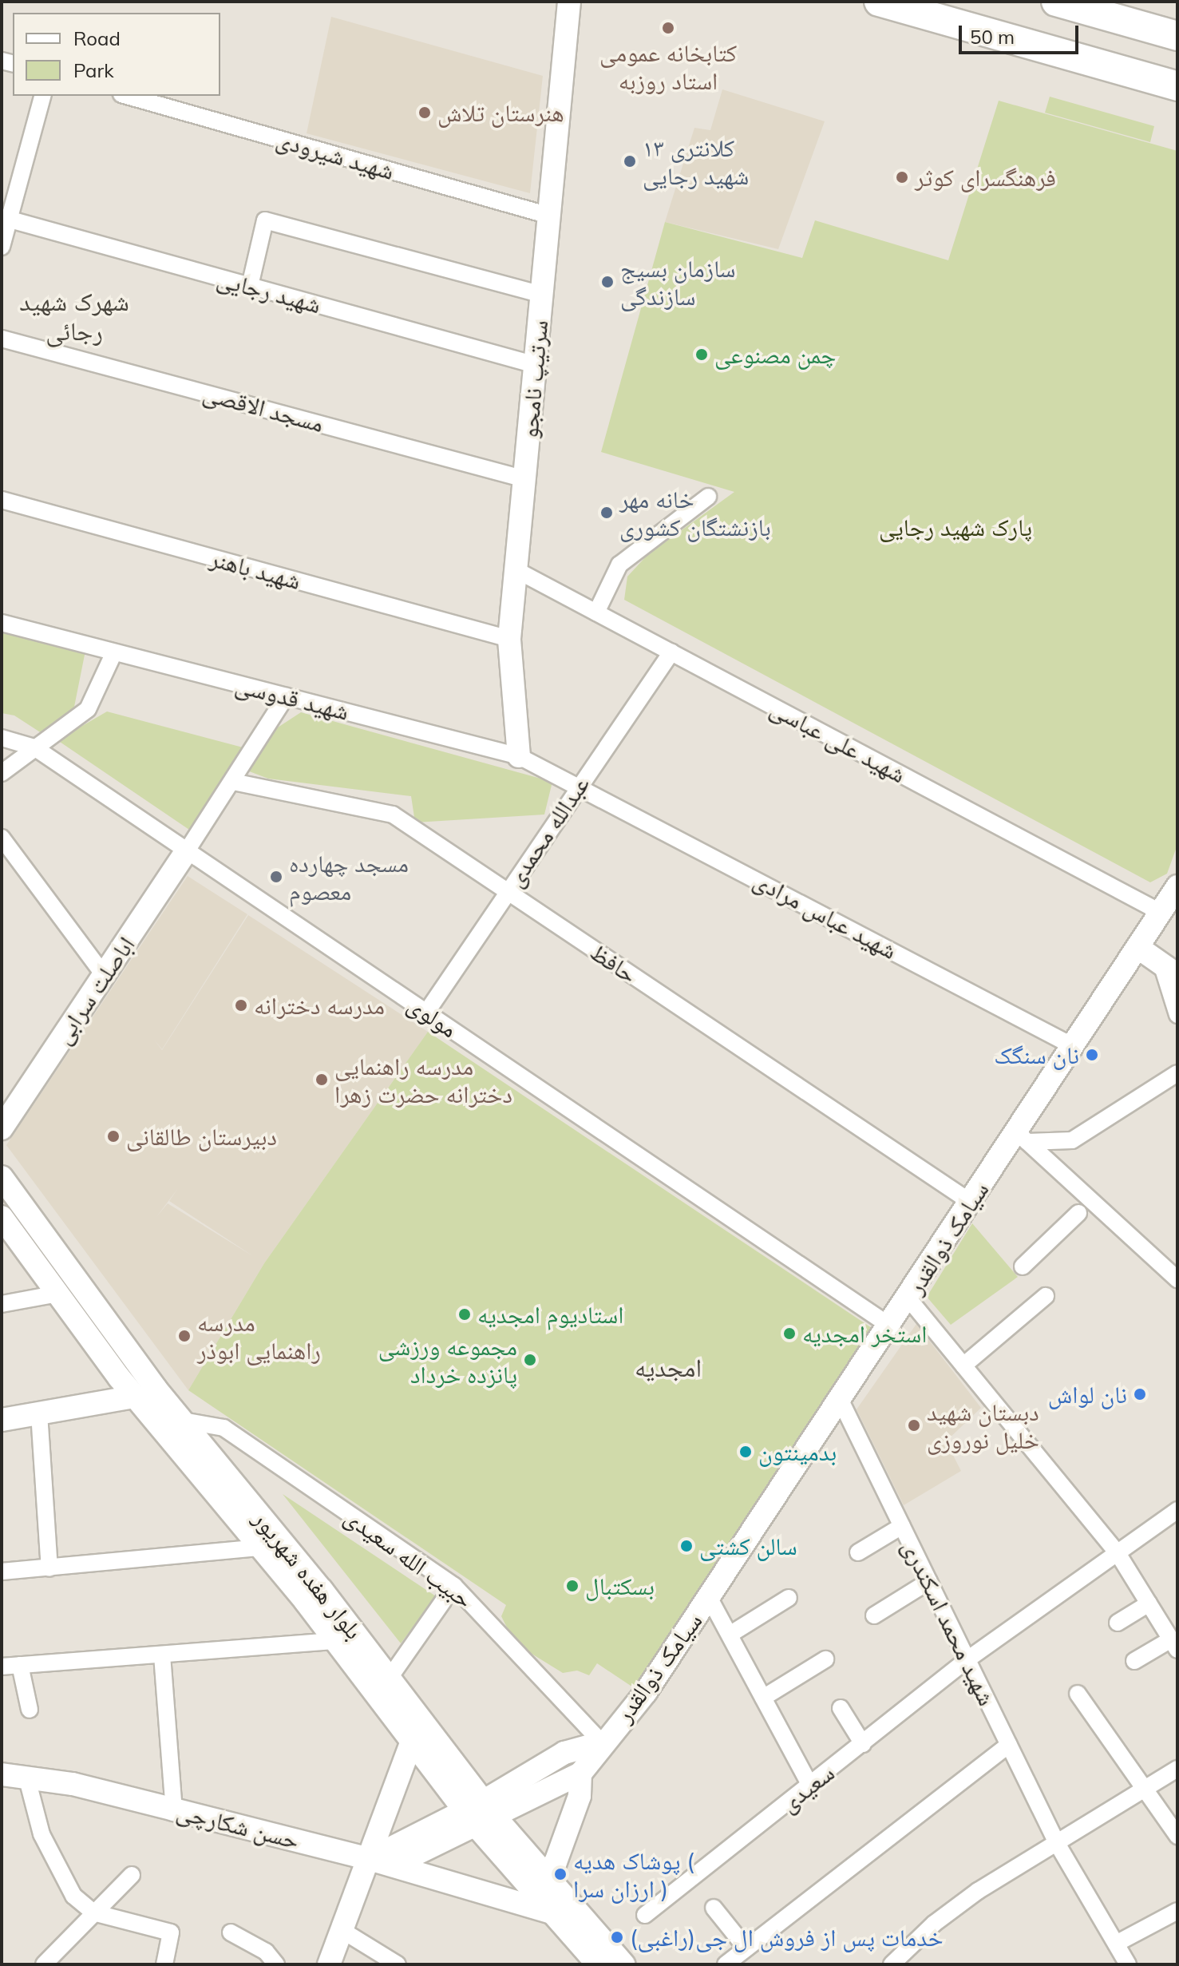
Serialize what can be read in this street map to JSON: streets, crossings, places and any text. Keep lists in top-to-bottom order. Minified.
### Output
{"streets":{"street":["شهید شیرودی","شهید رجایی","سرتیپ نامجو","مسجد الاقصی","شهید باهنر","شهید قدوسی","شهید علی عباسی","عبدالله محمدی","شهید عباس مرادی","حافظ","اباصلت سرابی","مولوی","سیامک ذوالقدر","حبیب الله سعیدی","بلوار هفده شهریور","شهید محمد اسکندری","سعیدی","حسن شکارچی"]},"crossings":[["شهید شیرودی","سرتیپ نامجو"],["شهید رجایی","سرتیپ نامجو"],["سرتیپ نامجو","مسجد الاقصی"],["سرتیپ نامجو","شهید باهنر"],["سرتیپ نامجو","شهید قدوسی"],["سرتیپ نامجو","شهید علی عباسی"],["شهید قدوسی","عبدالله محمدی"],["شهید قدوسی","شهید عباس مرادی"],["شهید علی عباسی","عبدالله محمدی"],["شهید علی عباسی","سیامک ذوالقدر"],["عبدالله محمدی","شهید عباس مرادی"],["عبدالله محمدی","حافظ"],["عبدالله محمدی","مولوی"],["شهید عباس مرادی","سیامک ذوالقدر"],["حافظ","سیامک ذوالقدر"],["اباصلت سرابی","مولوی"],["مولوی","سیامک ذوالقدر"],["سیامک ذوالقدر","حبیب الله سعیدی"],["سیامک ذوالقدر","بلوار هفده شهریور"],["سیامک ذوالقدر","شهید محمد اسکندری"],["حبیب الله سعیدی","بلوار هفده شهریور"],["بلوار هفده شهریور","حسن شکارچی"],["شهید محمد اسکندری","سعیدی"]],"districts":["شهرک شهید رجائی","امجدیه"],"parks":["پارک شهید رجایی"],"places":["کتابخانه عمومی استاد روزبه","هنرستان تلاش","کلانتری ۱۳ شهید رجایی","فرهنگسرای کوثر","سازمان بسیج سازندگی","چمن مصنوعی","خانه مهر بازنشتگان کشوری","مسجد چهارده معصوم","مدرسه دخترانه","نان سنگک","مدرسه راهنمایی دخترانه حضرت زهرا","دبیرستان طالقانی","استادیوم امجدیه","استخر امجدیه","مدرسه راهنمایی ابوذر","مجموعه ورزشی پانزده خرداد","نان لواش","دبستان شهید خلیل نوروزی","بدمینتون","سالن کشتی","بسکتبال","پوشاک هدیه ( ارزان سرا )","خدمات پس از فروش ال جی(راغبی)"],"legend":["Road","Park"],"scale_bar":"50 m"}
